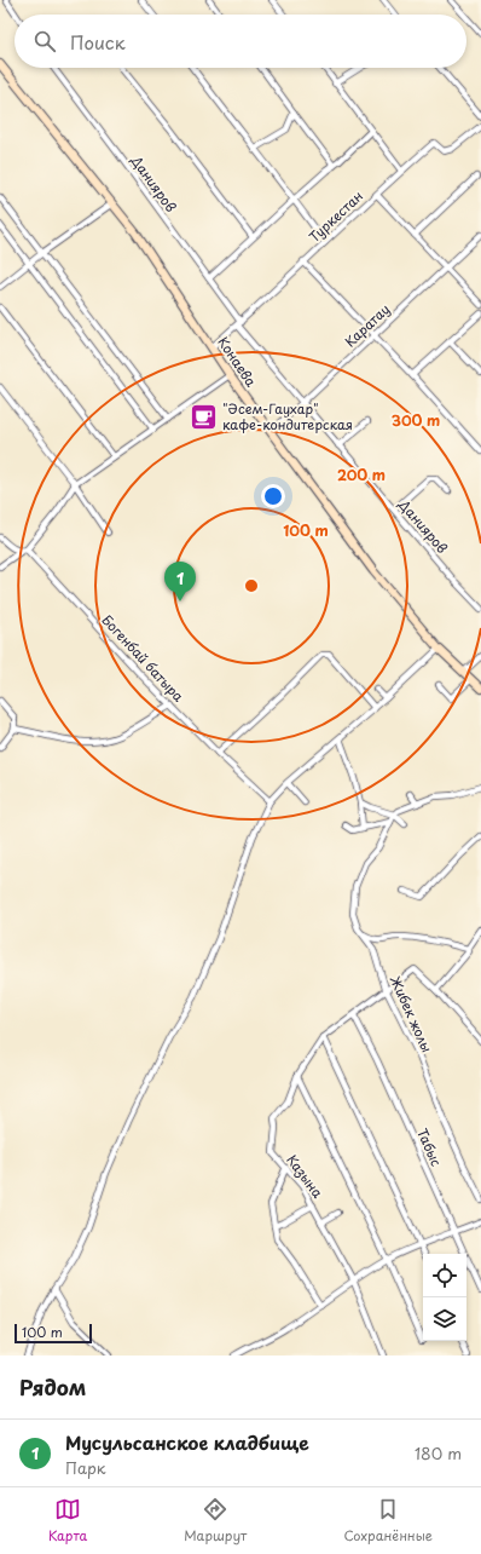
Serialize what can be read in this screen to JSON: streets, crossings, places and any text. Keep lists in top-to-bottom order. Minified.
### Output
{"streets":{"main road":["Конаева"],"street":["Данияров","Туркестан","Каратау","Богенбай батыра","Жибек жолы","Табыс","Казына"]},"crossings":[["Данияров","Туркестан"],["Данияров","Каратау"],["Туркестан","Конаева"],["Каратау","Конаева"],["Жибек жолы","Казына"],["Табыс","Казына"]],"places":{"cafe":["\"Әсем-Гаухар\" кафе-кондитерская"]},"scale_bar":"100 m","page":{"search":"Поиск","pins":"1","scale":"100 m","heading":"Рядом","list":[{"mark":"1","name":"Мусульсанское кладбище","note":"Парк","value":"180 m"}],"nav":["Карта","Маршрут","Сохранённые"]},"rings":["300 m","200 m","100 m"]}
